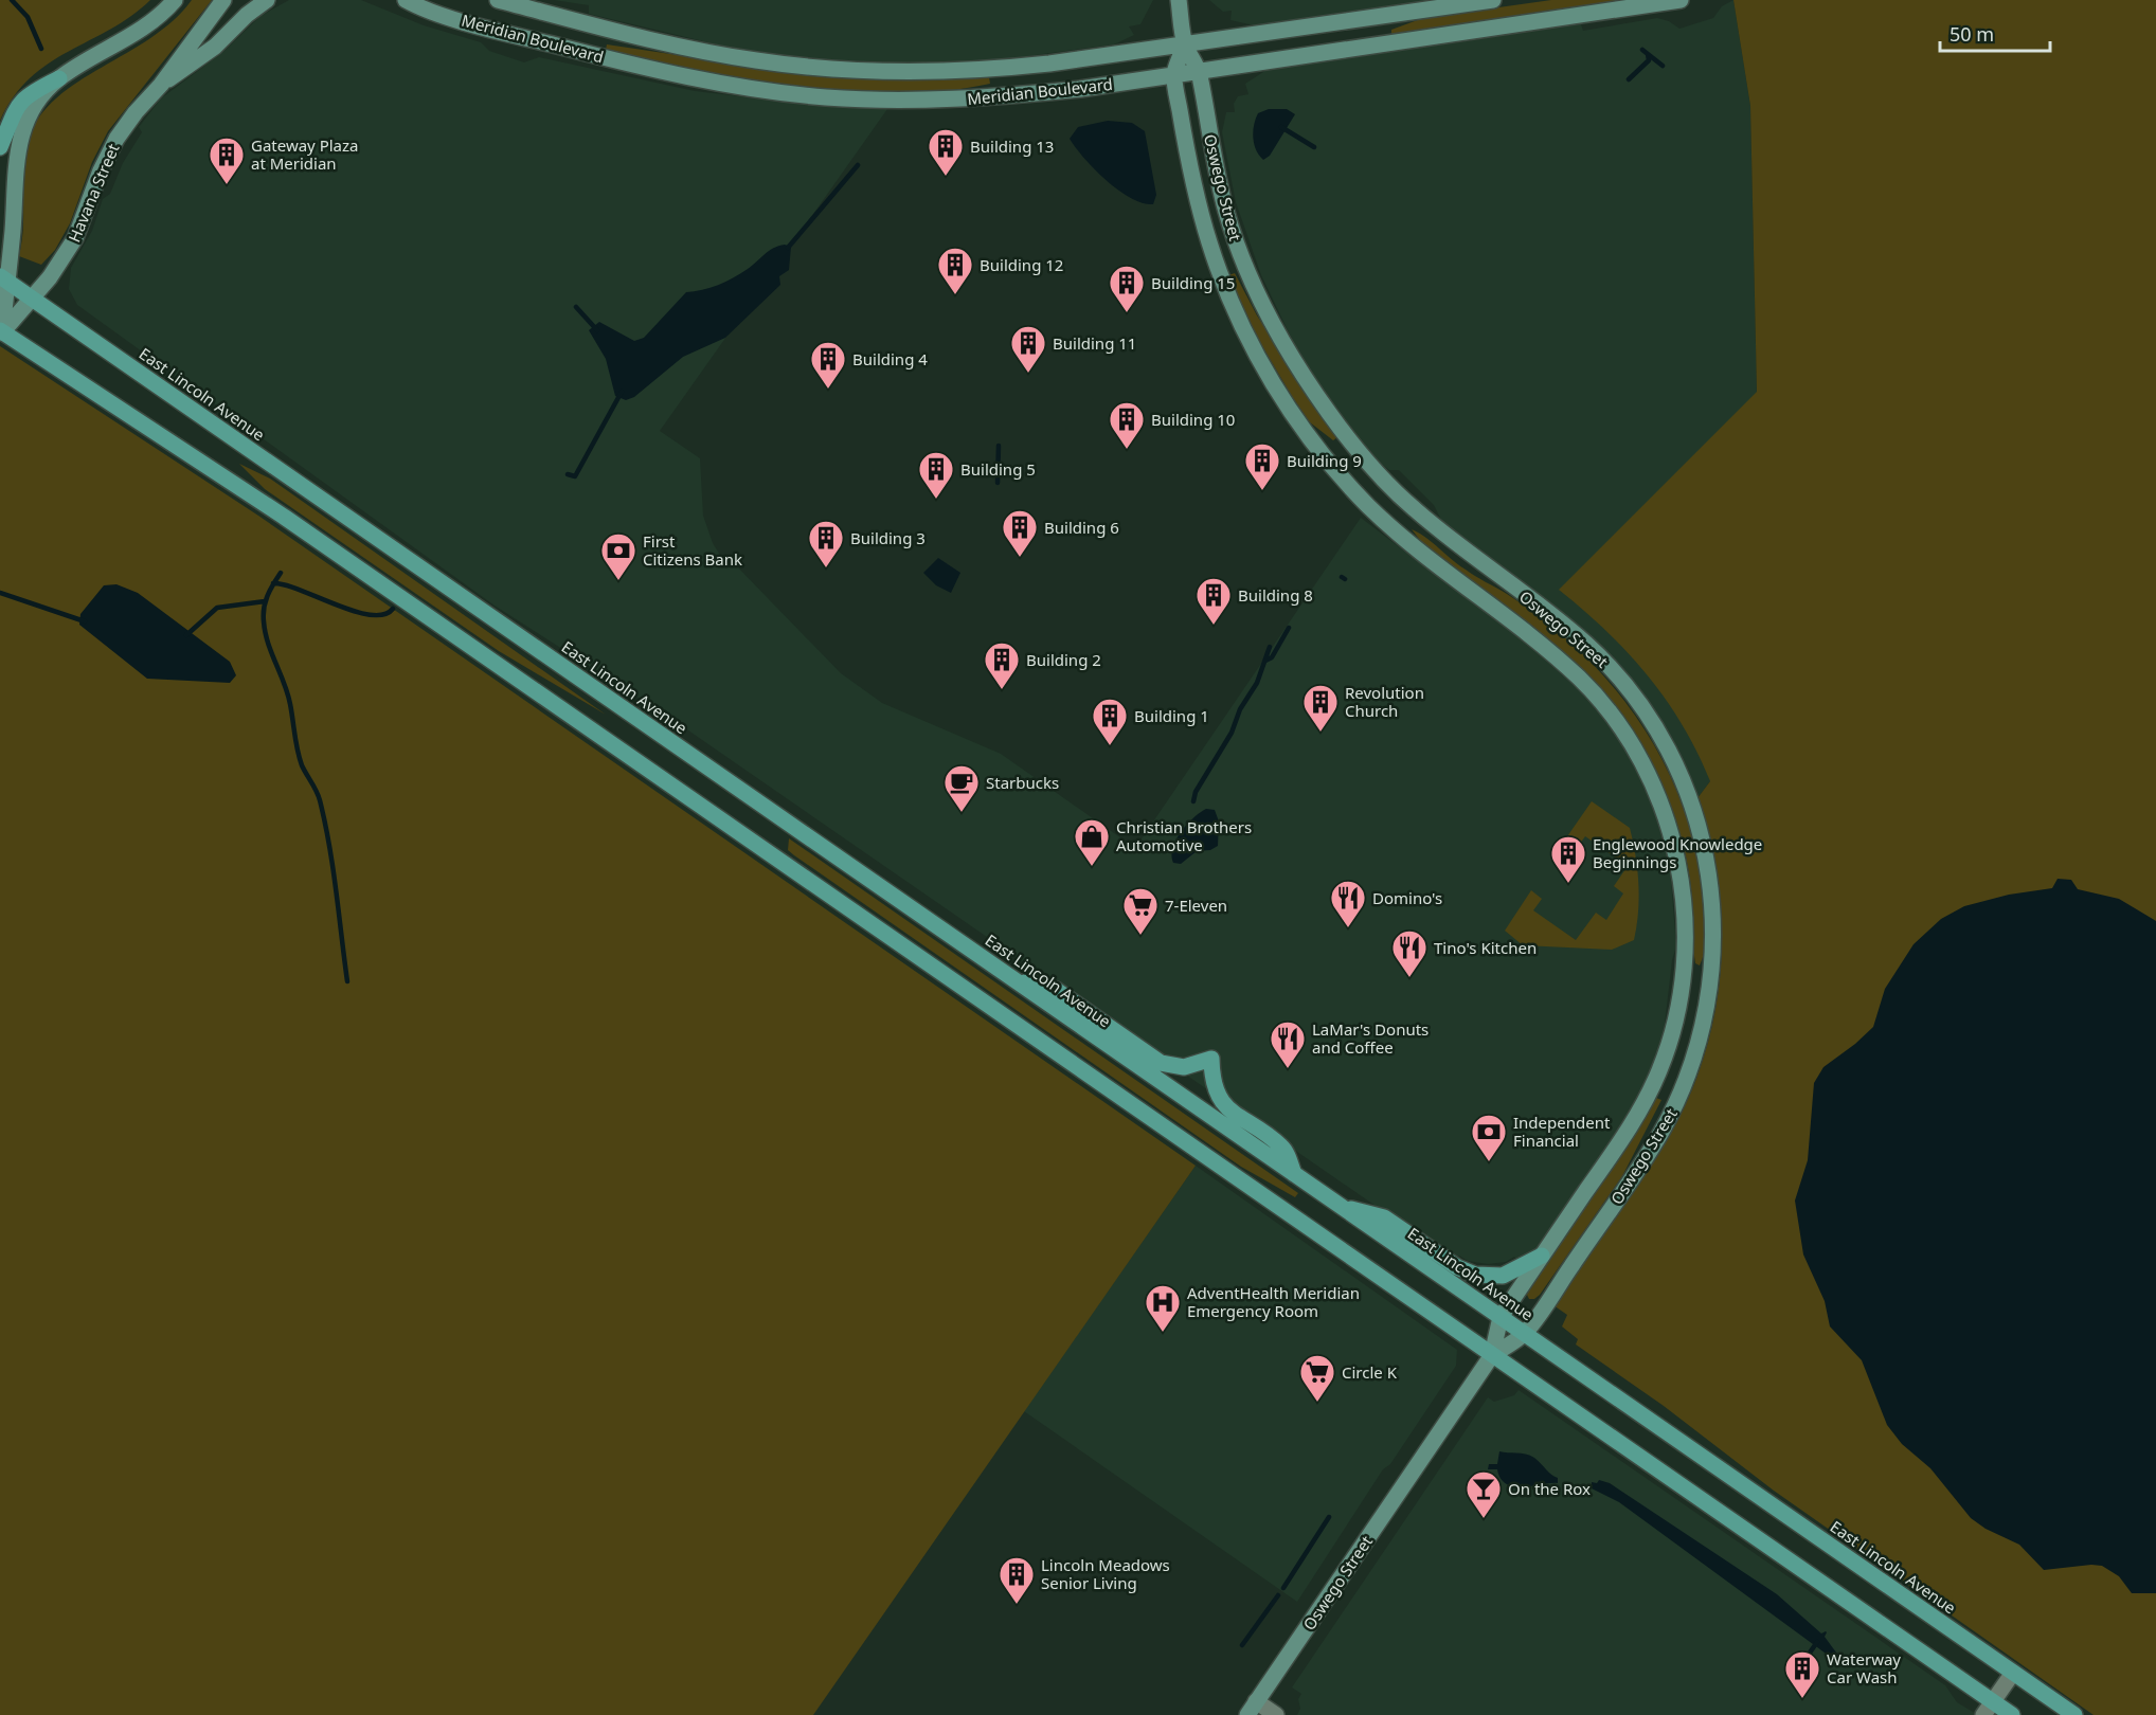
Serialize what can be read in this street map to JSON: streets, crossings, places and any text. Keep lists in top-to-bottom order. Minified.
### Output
{"streets":{"main road":["Meridian Boulevard","Oswego Street","Havana Street","East Lincoln Avenue"]},"crossings":[["Meridian Boulevard","Oswego Street"],["Oswego Street","East Lincoln Avenue"],["Havana Street","East Lincoln Avenue"]],"places":{"building":["Building 13","Gateway Plaza at Meridian","Building 12","Building 15","Building 11","Building 4","Building 10","Building 9","Building 5","Building 6","Building 3","Building 8","Building 2","Revolution Church","Building 1","Englewood Knowledge Beginnings","Lincoln Meadows Senior Living","Waterway Car Wash"],"bank":["First Citizens Bank","Independent Financial"],"cafe":["Starbucks"],"shop":["Christian Brothers Automotive"],"restaurant":["Domino's","Tino's Kitchen","LaMar's Donuts and Coffee"],"supermarket":["7-Eleven","Circle K"],"hospital":["AdventHealth Meridian Emergency Room"],"bar":["On the Rox"]},"scale_bar":"50 m"}
